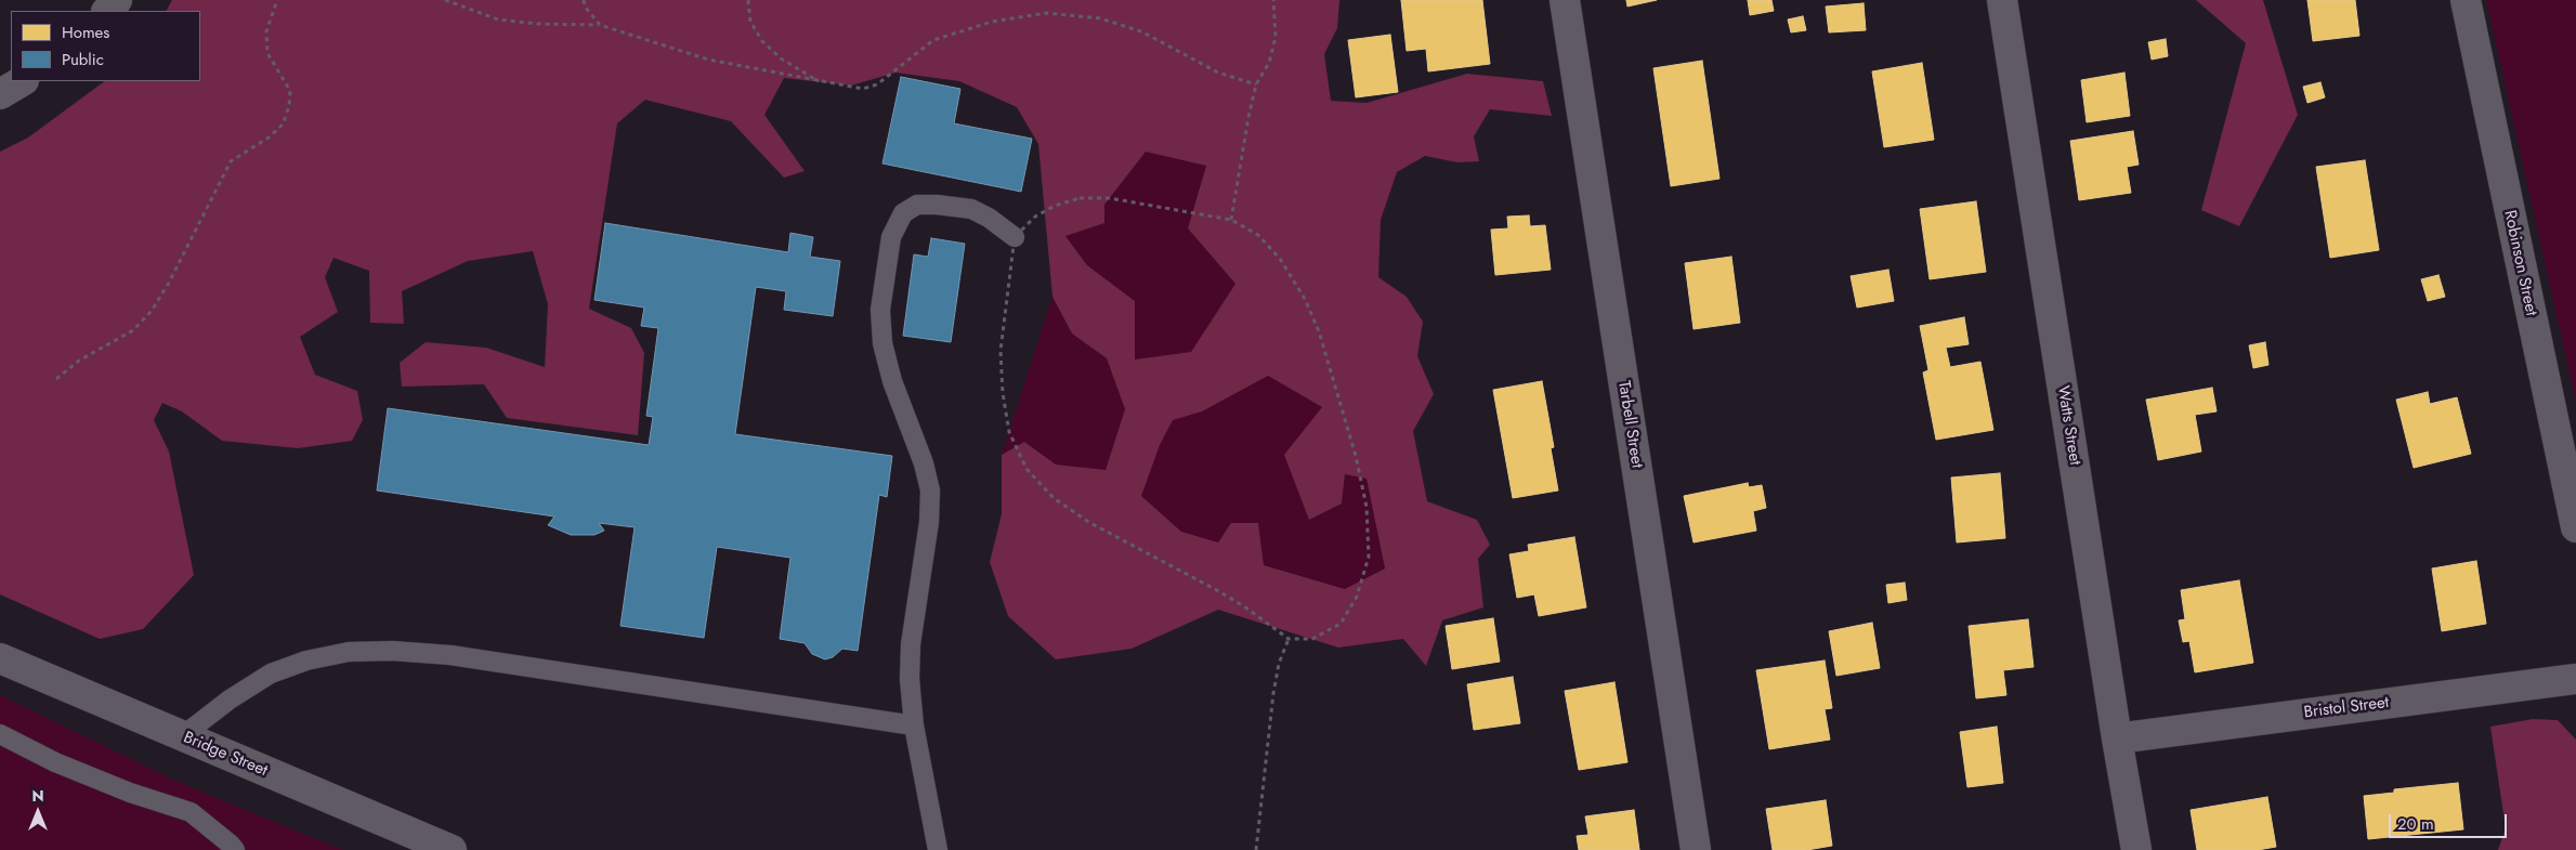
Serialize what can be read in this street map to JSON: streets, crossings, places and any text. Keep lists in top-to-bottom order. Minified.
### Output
{"streets":{"street":["Robinson Street","Tarbell Street","Watts Street","Bristol Street","Bridge Street"]},"crossings":[["Watts Street","Bristol Street"]],"legend":["Homes","Public"],"scale_bar":"20 m","north":"top"}
